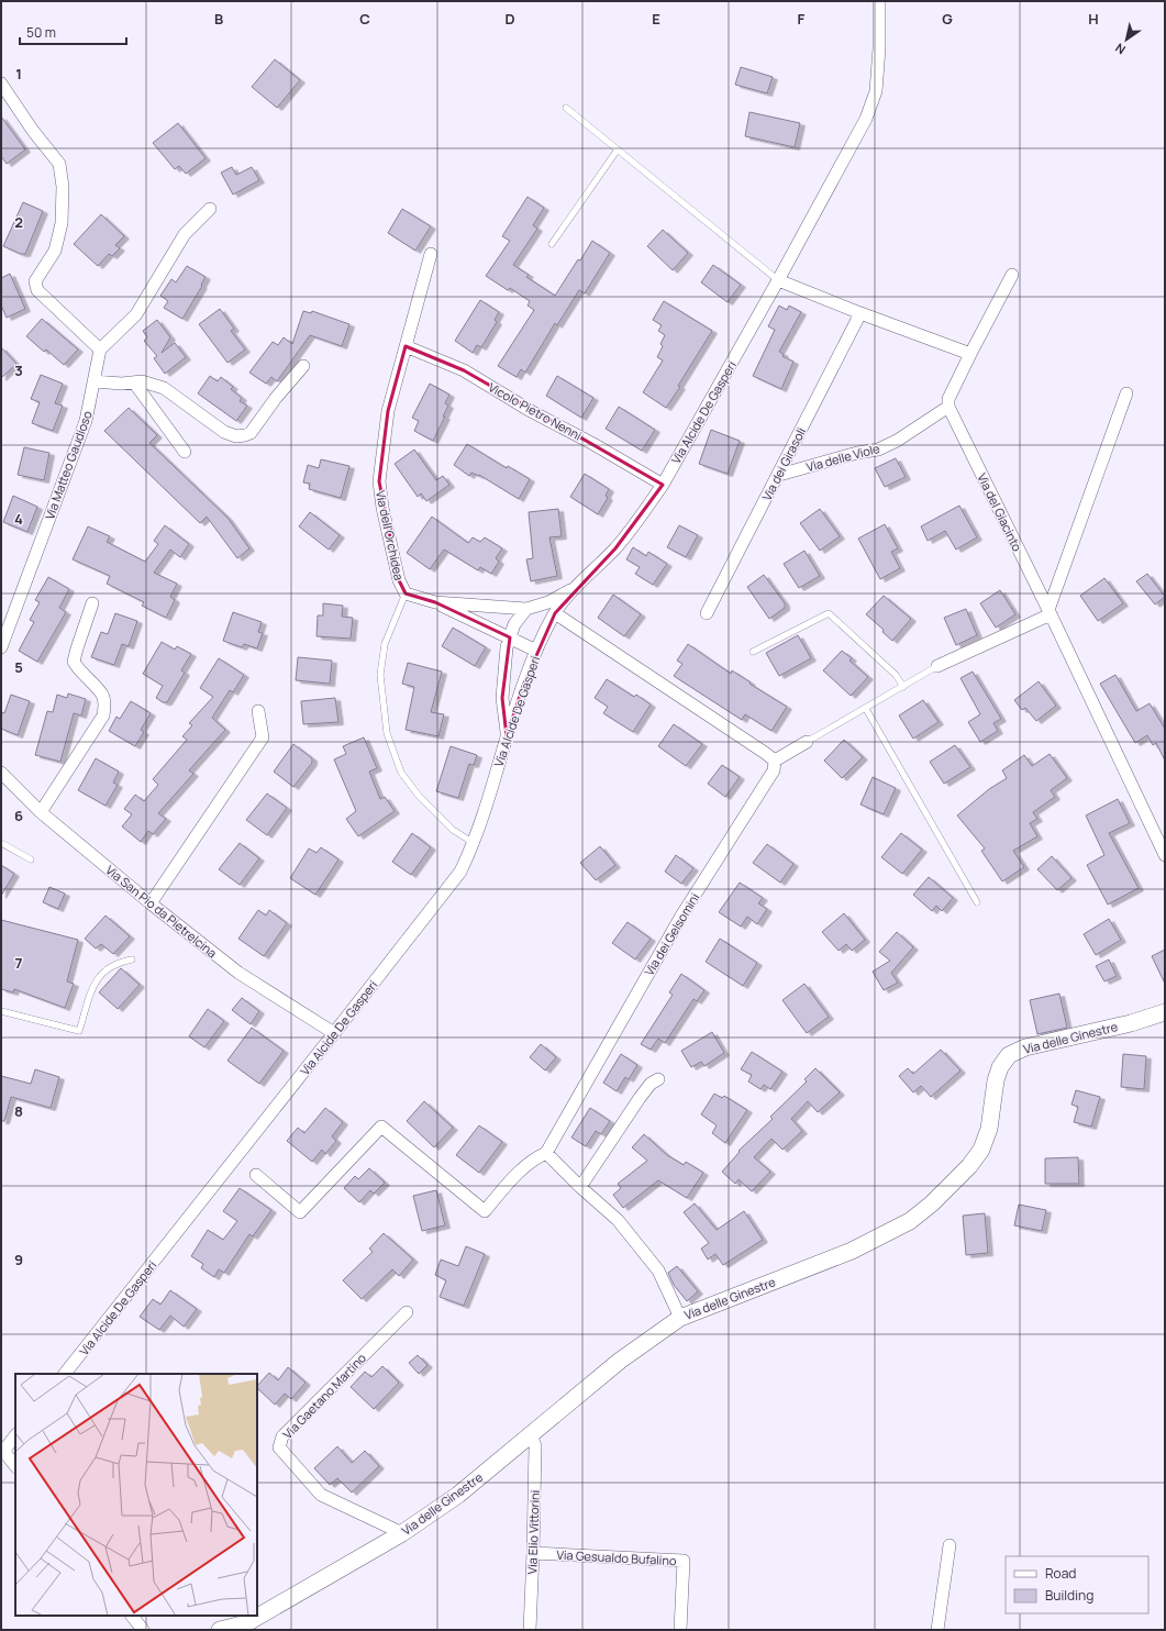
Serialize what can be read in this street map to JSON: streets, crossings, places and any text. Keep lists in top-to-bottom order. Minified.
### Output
{"streets":{"street":["Vicolo Pietro Nenni","Via Alcide De Gasperi","Via delle Viole","Via dei Girasoli","Via Matteo Gaudioso","Via del Giacinto","Via dell'Orchidea","Via San Pio da Pietrelcina","Via dei Gelsomini","Via delle Ginestre","Via Gaetano Martino","Via Elio Vittorini","Via Gesualdo Bufalino"]},"crossings":[["Vicolo Pietro Nenni","Via Alcide De Gasperi"],["Vicolo Pietro Nenni","Via dell'Orchidea"],["Via Alcide De Gasperi","Via dell'Orchidea"],["Via Alcide De Gasperi","Via San Pio da Pietrelcina"],["Via delle Viole","Via dei Girasoli"],["Via delle Viole","Via del Giacinto"],["Via delle Ginestre","Via Gaetano Martino"],["Via delle Ginestre","Via Elio Vittorini"],["Via Elio Vittorini","Via Gesualdo Bufalino"]],"legend":["Road","Building"],"scale_bar":"50 m","north":"bottom left","grid":{"columns":["B","C","D","E","F","G","H"],"rows":["1","2","3","4","5","6","7","8","9"]}}
